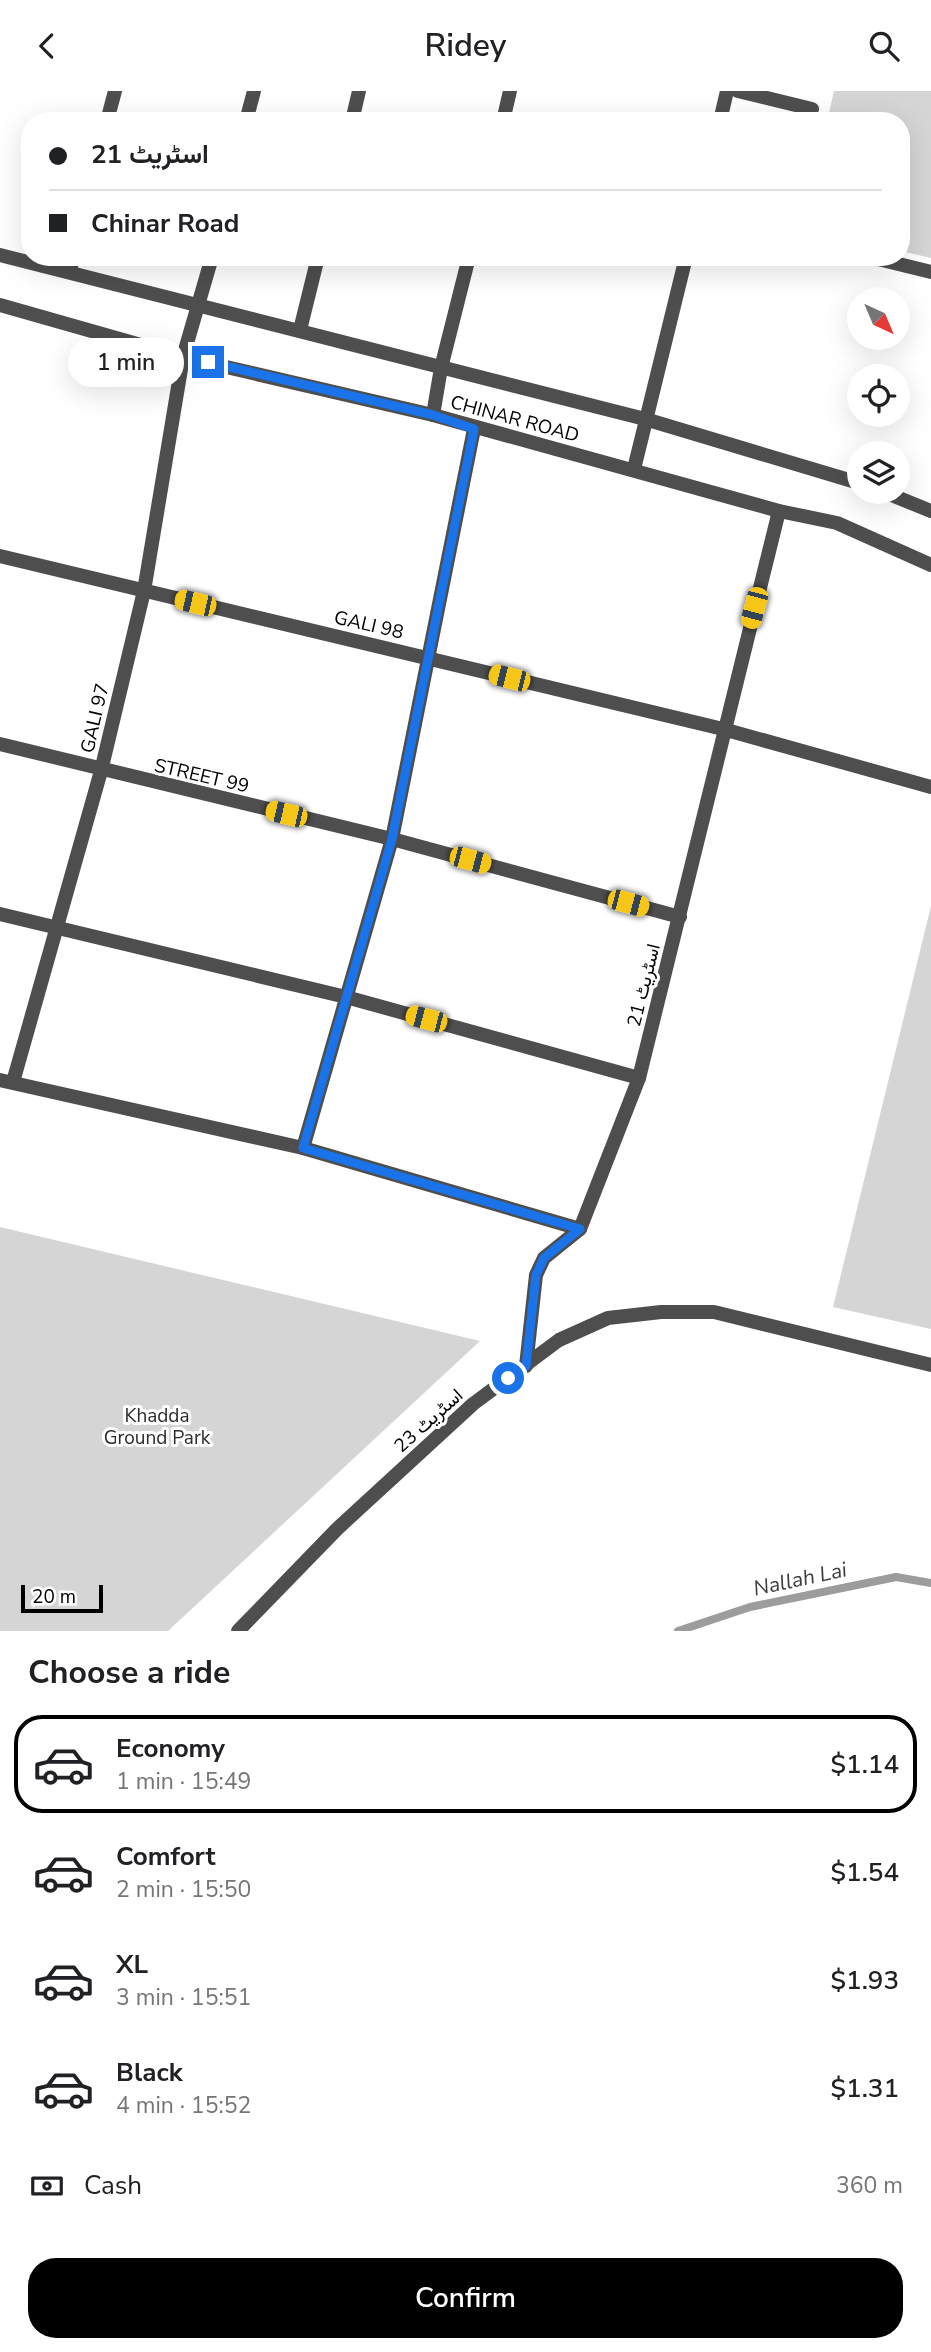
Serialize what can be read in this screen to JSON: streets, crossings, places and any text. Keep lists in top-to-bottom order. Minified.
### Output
{"streets":{"street":["CHINAR ROAD","GALI 98","GALI 97","STREET 99","اسٹریٹ 21","اسٹریٹ 23"]},"crossings":[["CHINAR ROAD","GALI 97"],["CHINAR ROAD","اسٹریٹ 21"],["GALI 98","GALI 97"],["GALI 98","اسٹریٹ 21"],["GALI 97","STREET 99"],["STREET 99","اسٹریٹ 21"],["اسٹریٹ 21","اسٹریٹ 23"]],"water":["Nallah Lai"],"parks":["Khadda Ground Park"],"scale_bar":"20 m","north":"bottom right","page":{"header":"Ridey","banner":["اسٹریٹ 21","Chinar Road"],"bubble":"1 min","scale":"20 m","heading":"Choose a ride","list":[{"name":"Economy","note":"1 min · 15:49","value":"$1.14"},{"name":"Comfort","note":"2 min · 15:50","value":"$1.54"},{"name":"XL","note":"3 min · 15:51","value":"$1.93"},{"name":"Black","note":"4 min · 15:52","value":"$1.31"}],"pay":["Cash","360 m"],"buttons":"Confirm"}}
